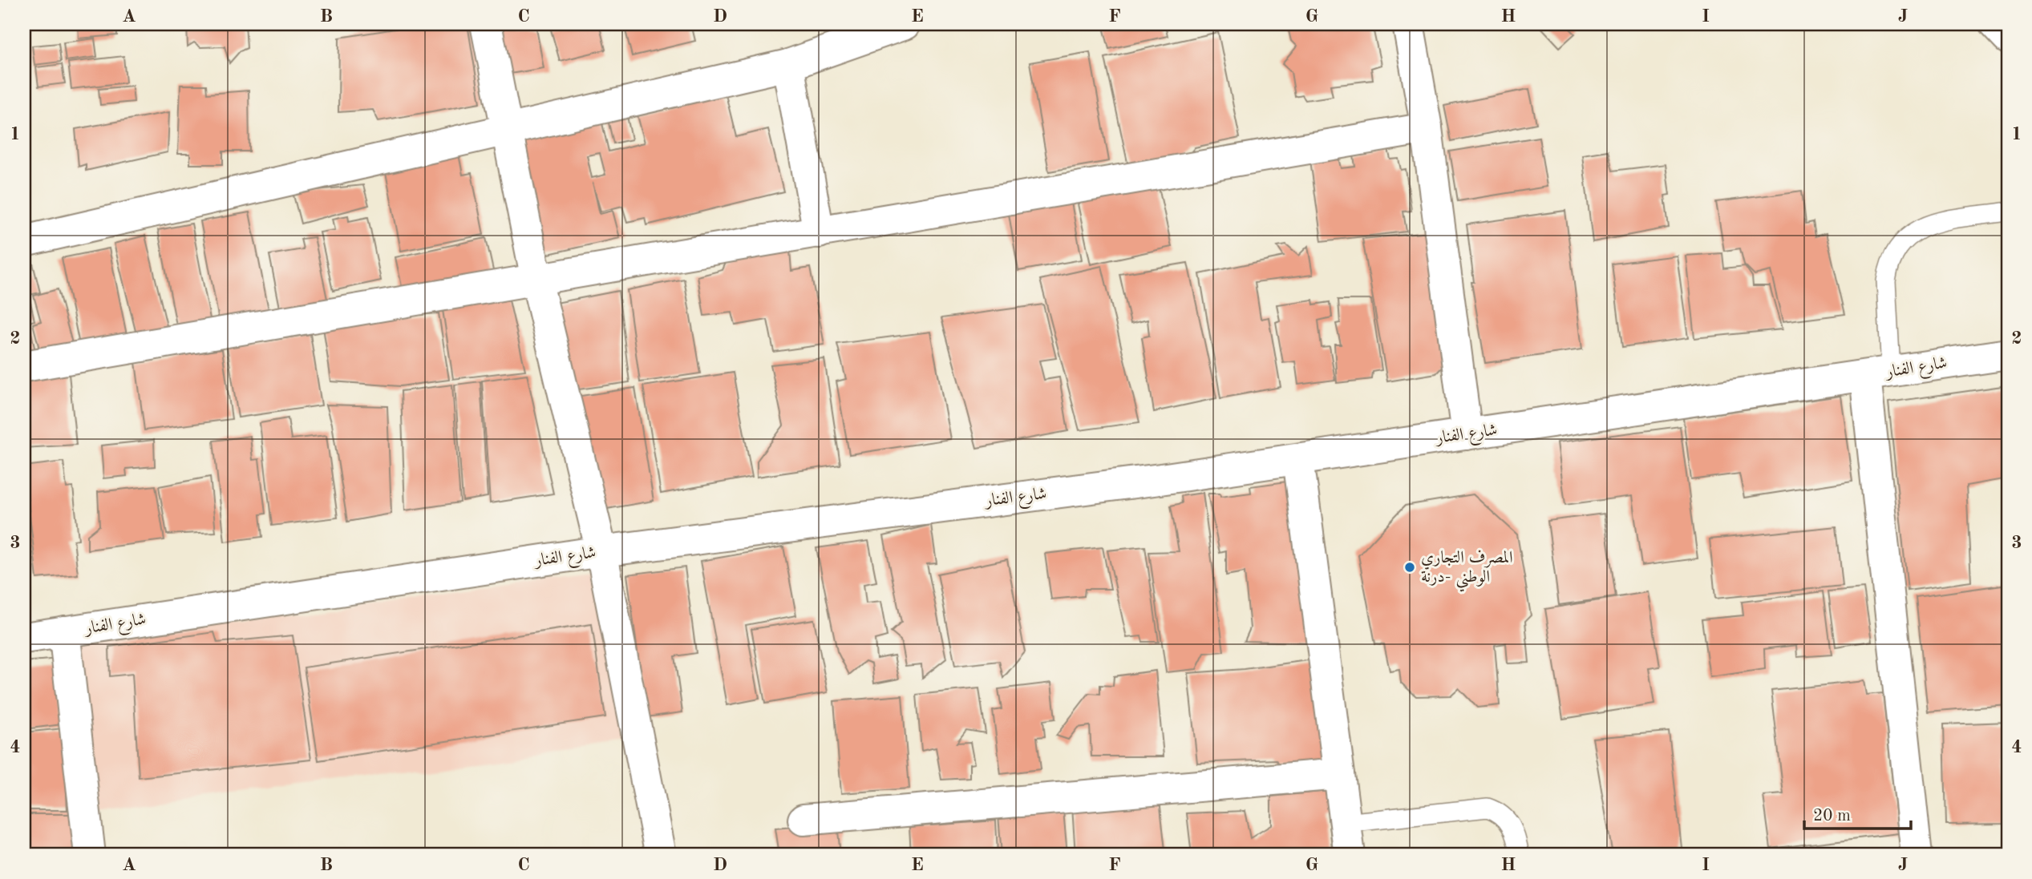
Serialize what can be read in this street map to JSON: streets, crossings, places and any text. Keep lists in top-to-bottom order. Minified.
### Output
{"streets":{"street":["شارع الفنار"]},"places":["المصرف التجاري الوطني -درنة"],"scale_bar":"20 m","grid":{"columns":["A","B","C","D","E","F","G","H","I","J"],"rows":["1","2","3","4"]}}
